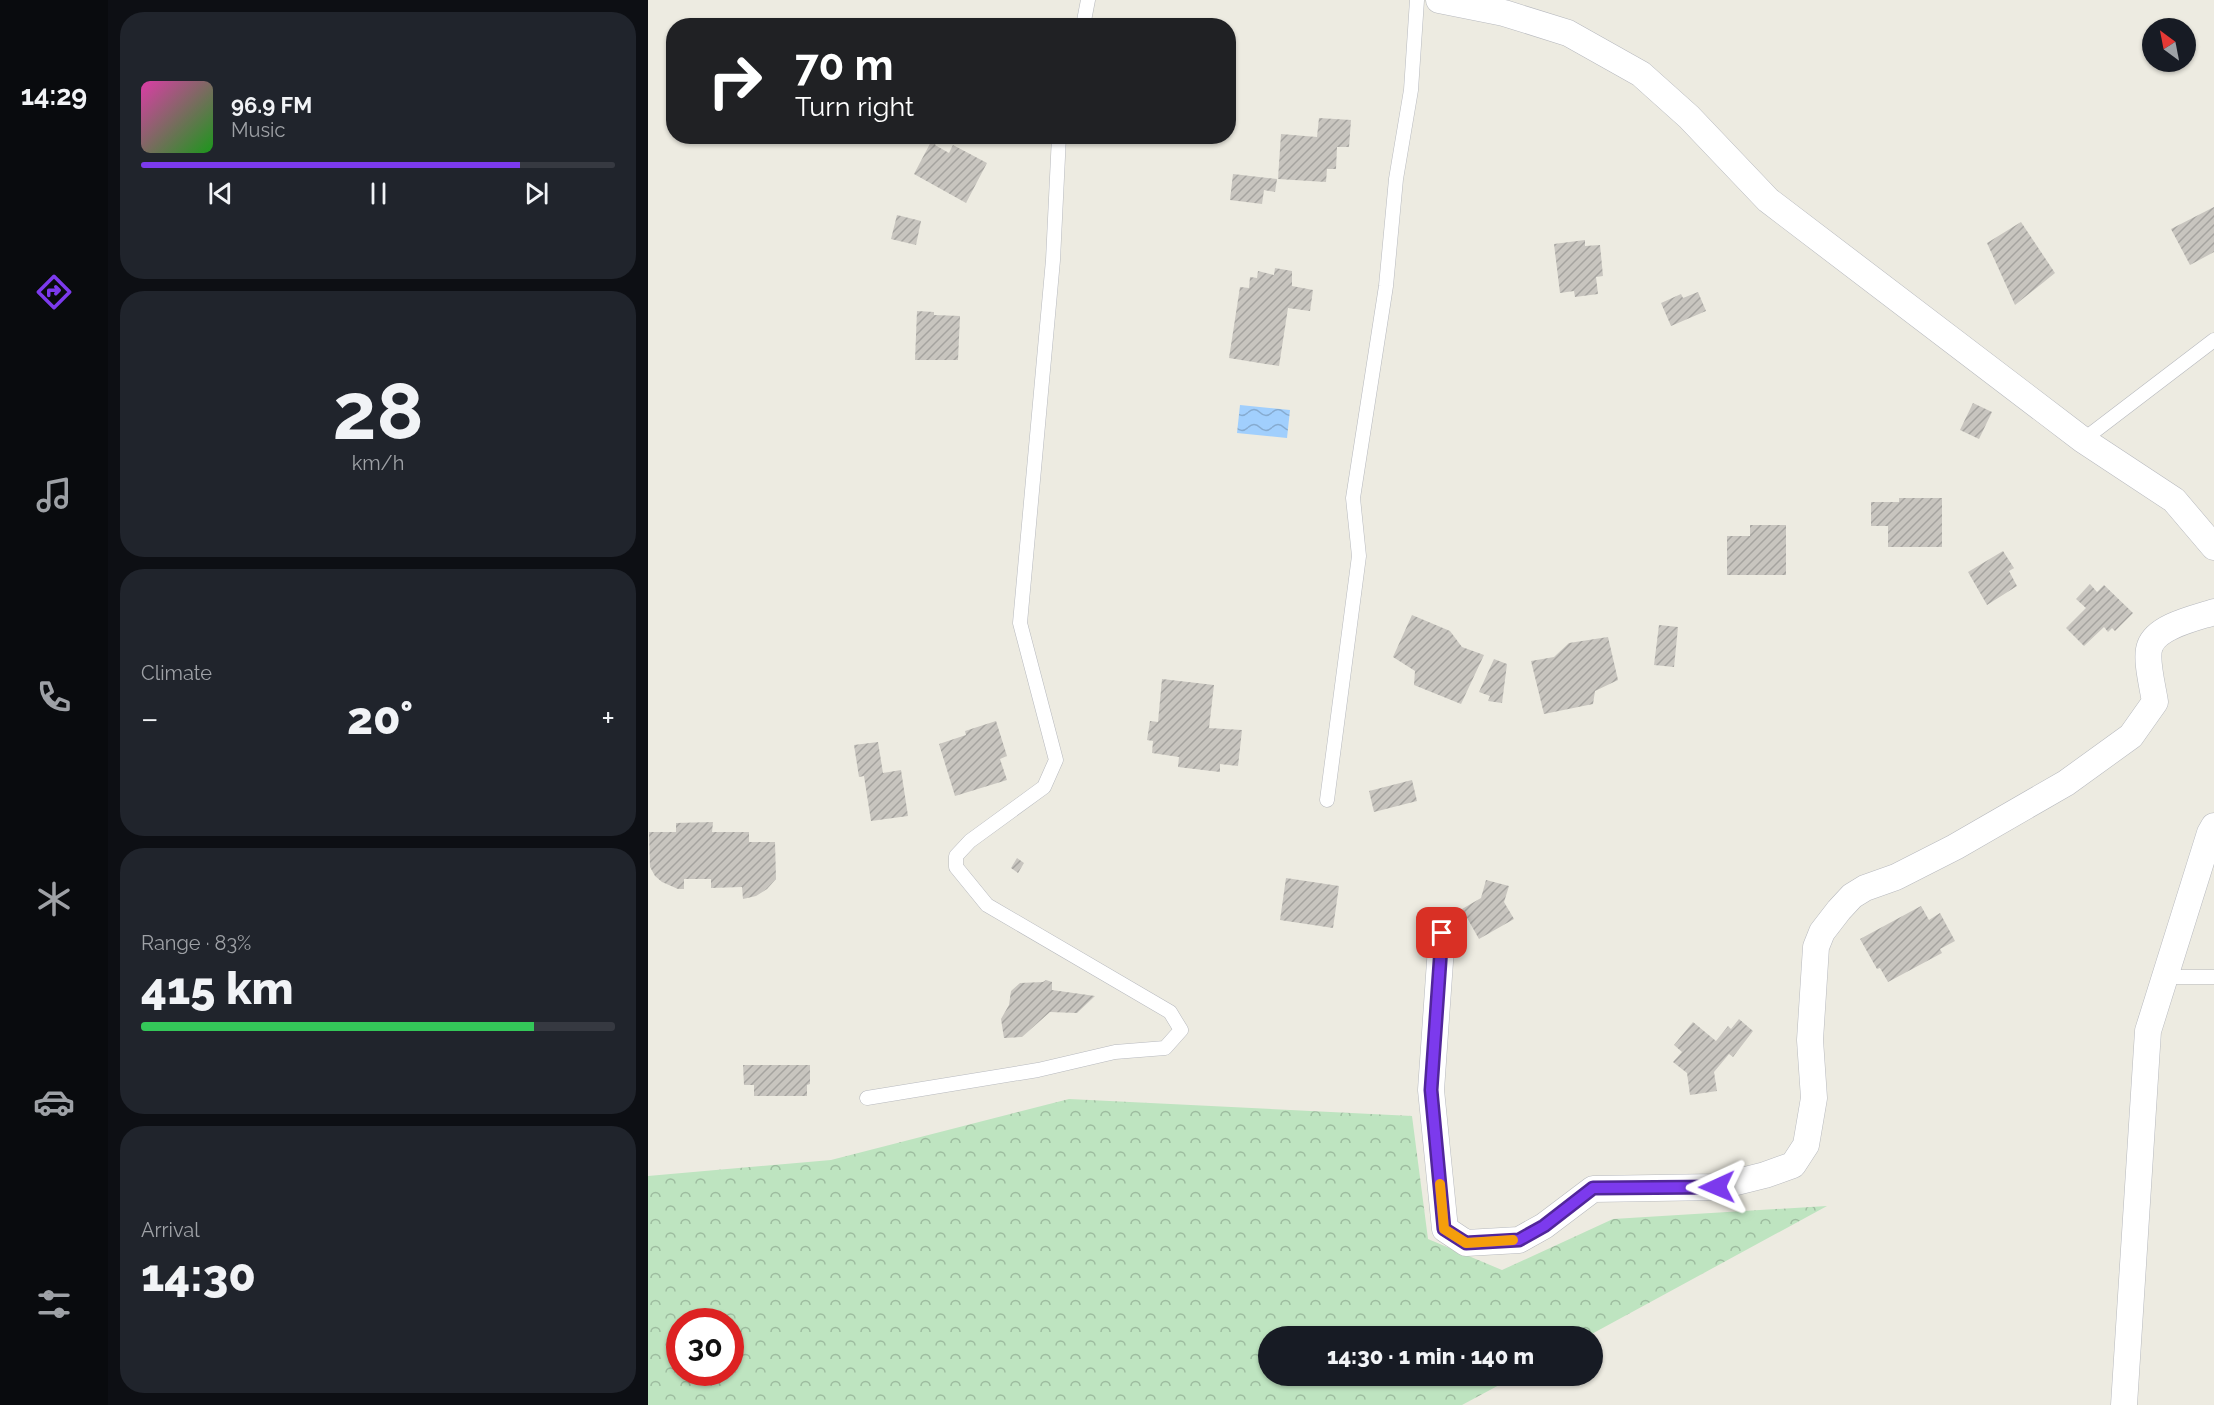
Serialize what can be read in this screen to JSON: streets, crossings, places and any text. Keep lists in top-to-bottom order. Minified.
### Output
{"north":"top left","page":{"tabs":"14:29","turn":["70 m","Turn right"],"song":["96.9 FM","Music"],"tile":[["28","km/h"],"Climate",["Range · 83%","415 km"],["Arrival","14:30"]],"heat":["−","20°","+"],"limit":"30","trip":"14:30 · 1 min · 140 m"}}
